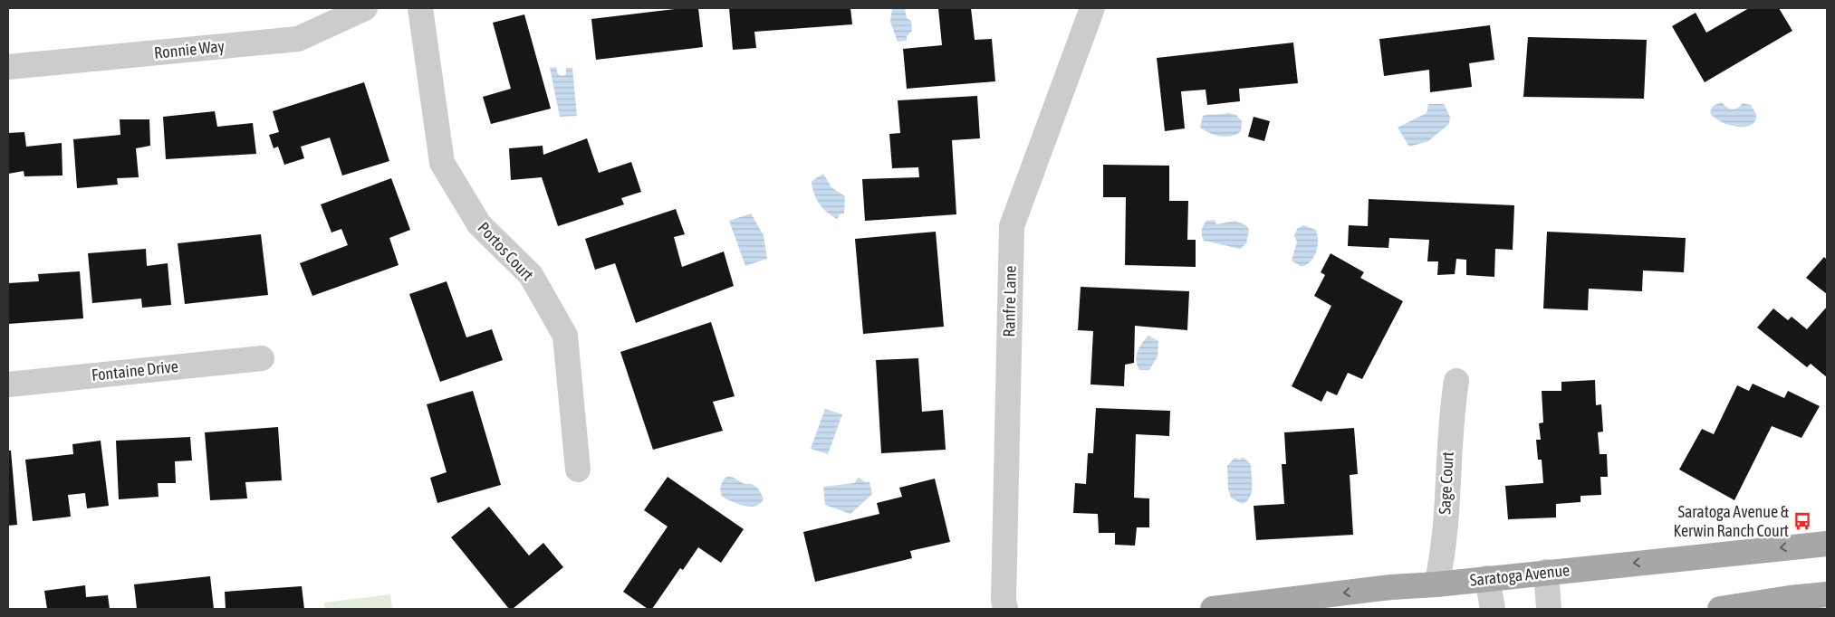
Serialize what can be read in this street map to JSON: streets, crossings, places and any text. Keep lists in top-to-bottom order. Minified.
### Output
{"streets":{"main road":["Saratoga Avenue"],"street":["Ronnie Way","Portos Court","Ranfre Lane","Fontaine Drive","Sage Court"]},"crossings":[["Sage Court","Saratoga Avenue"]],"one_way":["Saratoga Avenue"],"places":{"bus stop":["Saratoga Avenue & Kerwin Ranch Court"]}}
